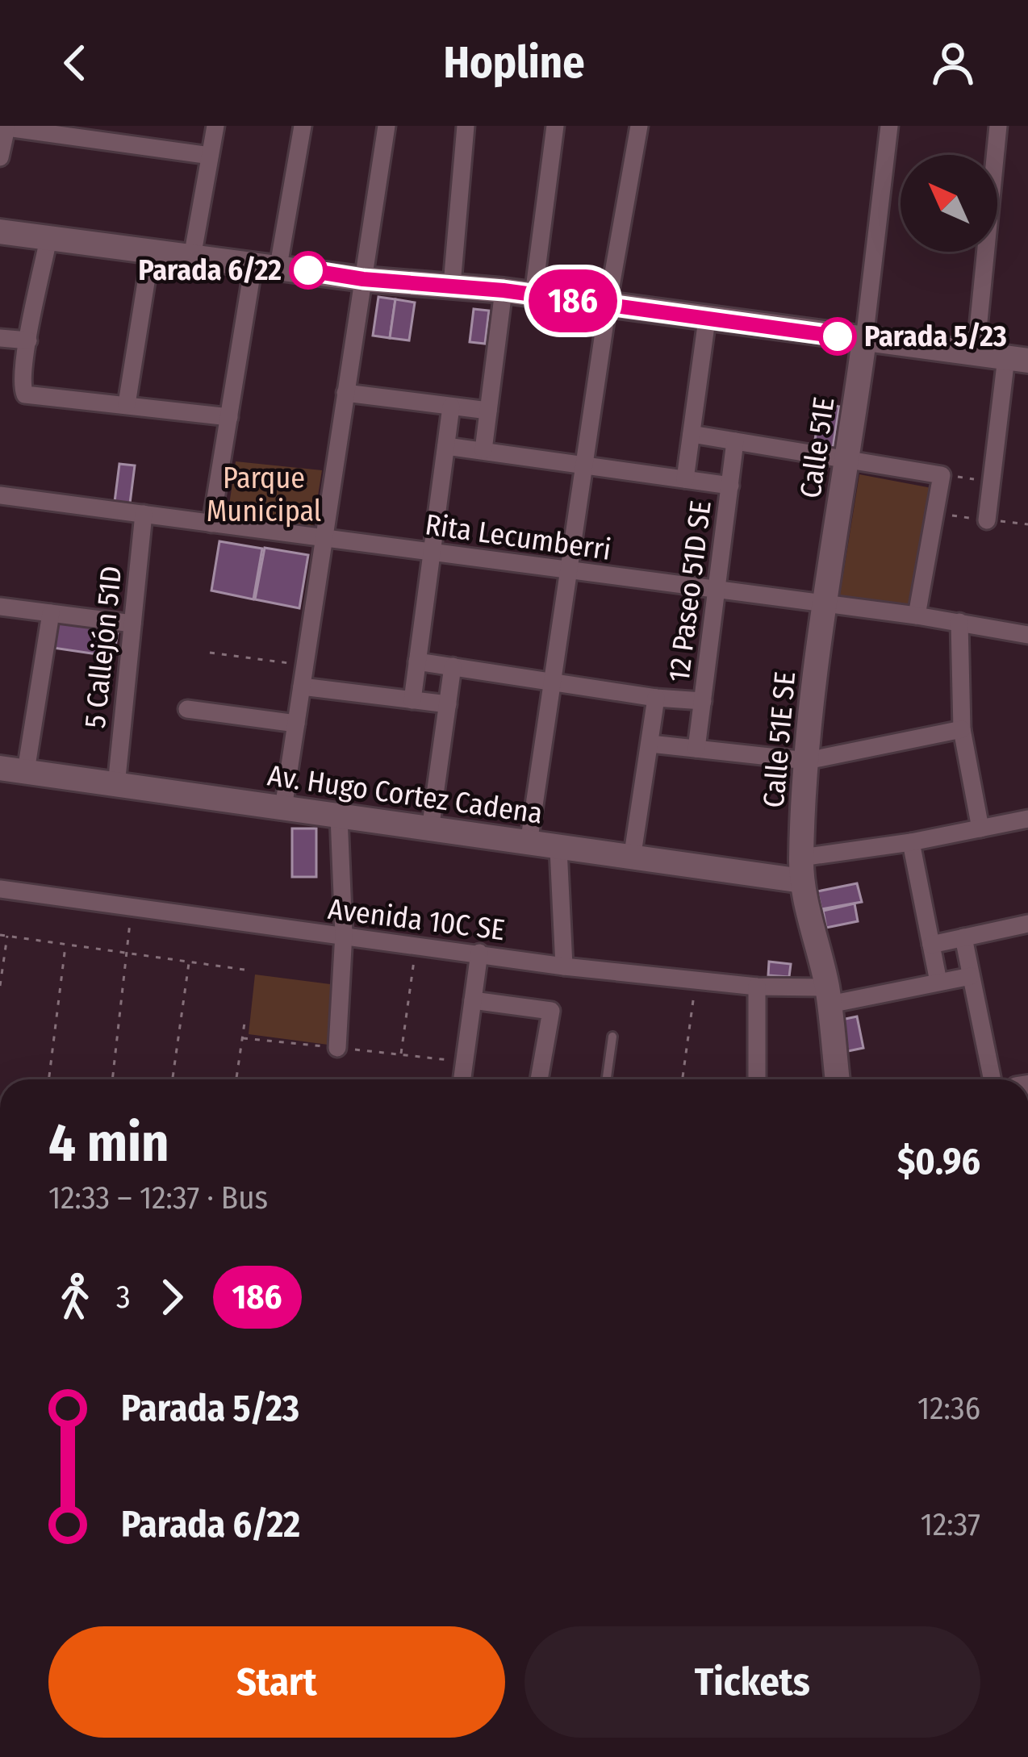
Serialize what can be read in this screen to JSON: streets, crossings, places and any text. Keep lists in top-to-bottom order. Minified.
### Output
{"streets":{"street":["Calle 51E","Rita Lecumberri","12 Paseo 51D SE","5 Callejón 51D","Calle 51E SE","Av. Hugo Cortez Cadena","Avenida 10C SE"]},"crossings":[["Calle 51E","Rita Lecumberri"],["Calle 51E","Calle 51E SE"],["Rita Lecumberri","12 Paseo 51D SE"],["Rita Lecumberri","5 Callejón 51D"],["Rita Lecumberri","Calle 51E SE"],["5 Callejón 51D","Av. Hugo Cortez Cadena"],["Calle 51E SE","Av. Hugo Cortez Cadena"],["Calle 51E SE","Avenida 10C SE"]],"parks":["Parque Municipal"],"places":["Parada 6/22","Parada 5/23"],"lines":["bus line 186"],"north":"top left","page":{"header":"Hopline","on_map":"186","heading":["4 min","12:33 – 12:37 · Bus","$0.96"],"legs":["3","186"],"list":[{"name":"Parada 5/23","value":"12:36"},{"name":"Parada 6/22","value":"12:37"}],"buttons":["Start","Tickets"]}}
